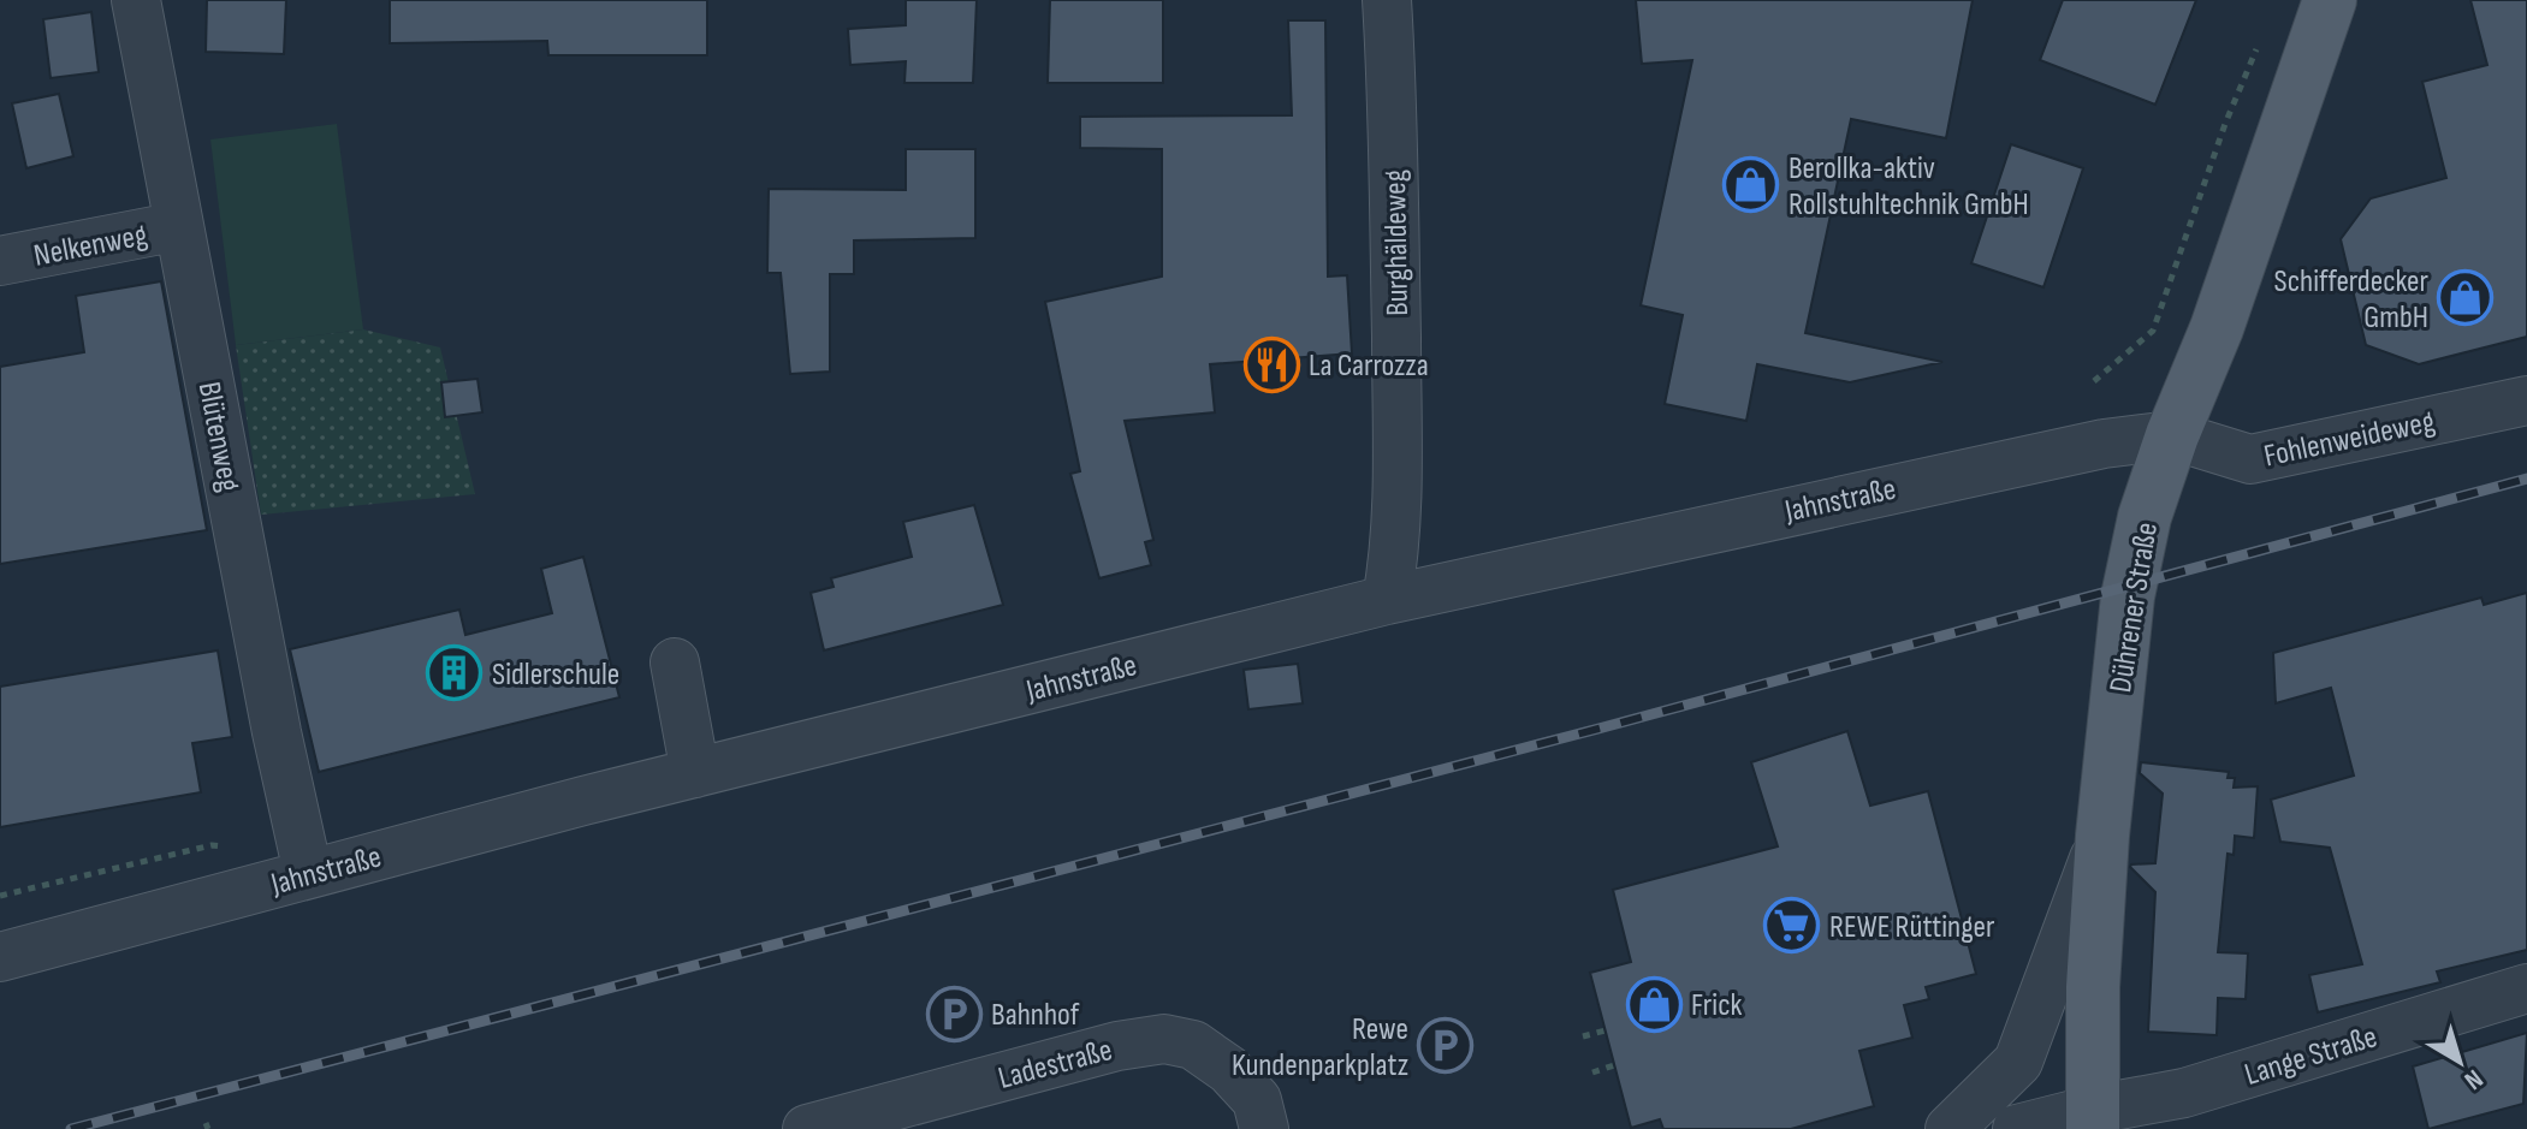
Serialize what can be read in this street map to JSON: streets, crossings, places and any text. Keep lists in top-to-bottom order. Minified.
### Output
{"streets":{"main road":["Dührener Straße"],"street":["Burghäldeweg","Nelkenweg","Blütenweg","Fohlenweideweg","Jahnstraße","Lange Straße","Ladestraße"]},"crossings":[["Burghäldeweg","Jahnstraße"],["Nelkenweg","Blütenweg"],["Blütenweg","Jahnstraße"],["Fohlenweideweg","Jahnstraße"],["Fohlenweideweg","Dührener Straße"],["Jahnstraße","Dührener Straße"],["Dührener Straße","Lange Straße"]],"places":{"shop":["Berollka-aktiv Rollstuhltechnik GmbH","Schifferdecker GmbH","Frick"],"restaurant":["La Carrozza"],"building":["Sidlerschule"],"supermarket":["REWE Rüttinger"],"parking":["Bahnhof","Rewe Kundenparkplatz"]},"north":"bottom right"}
